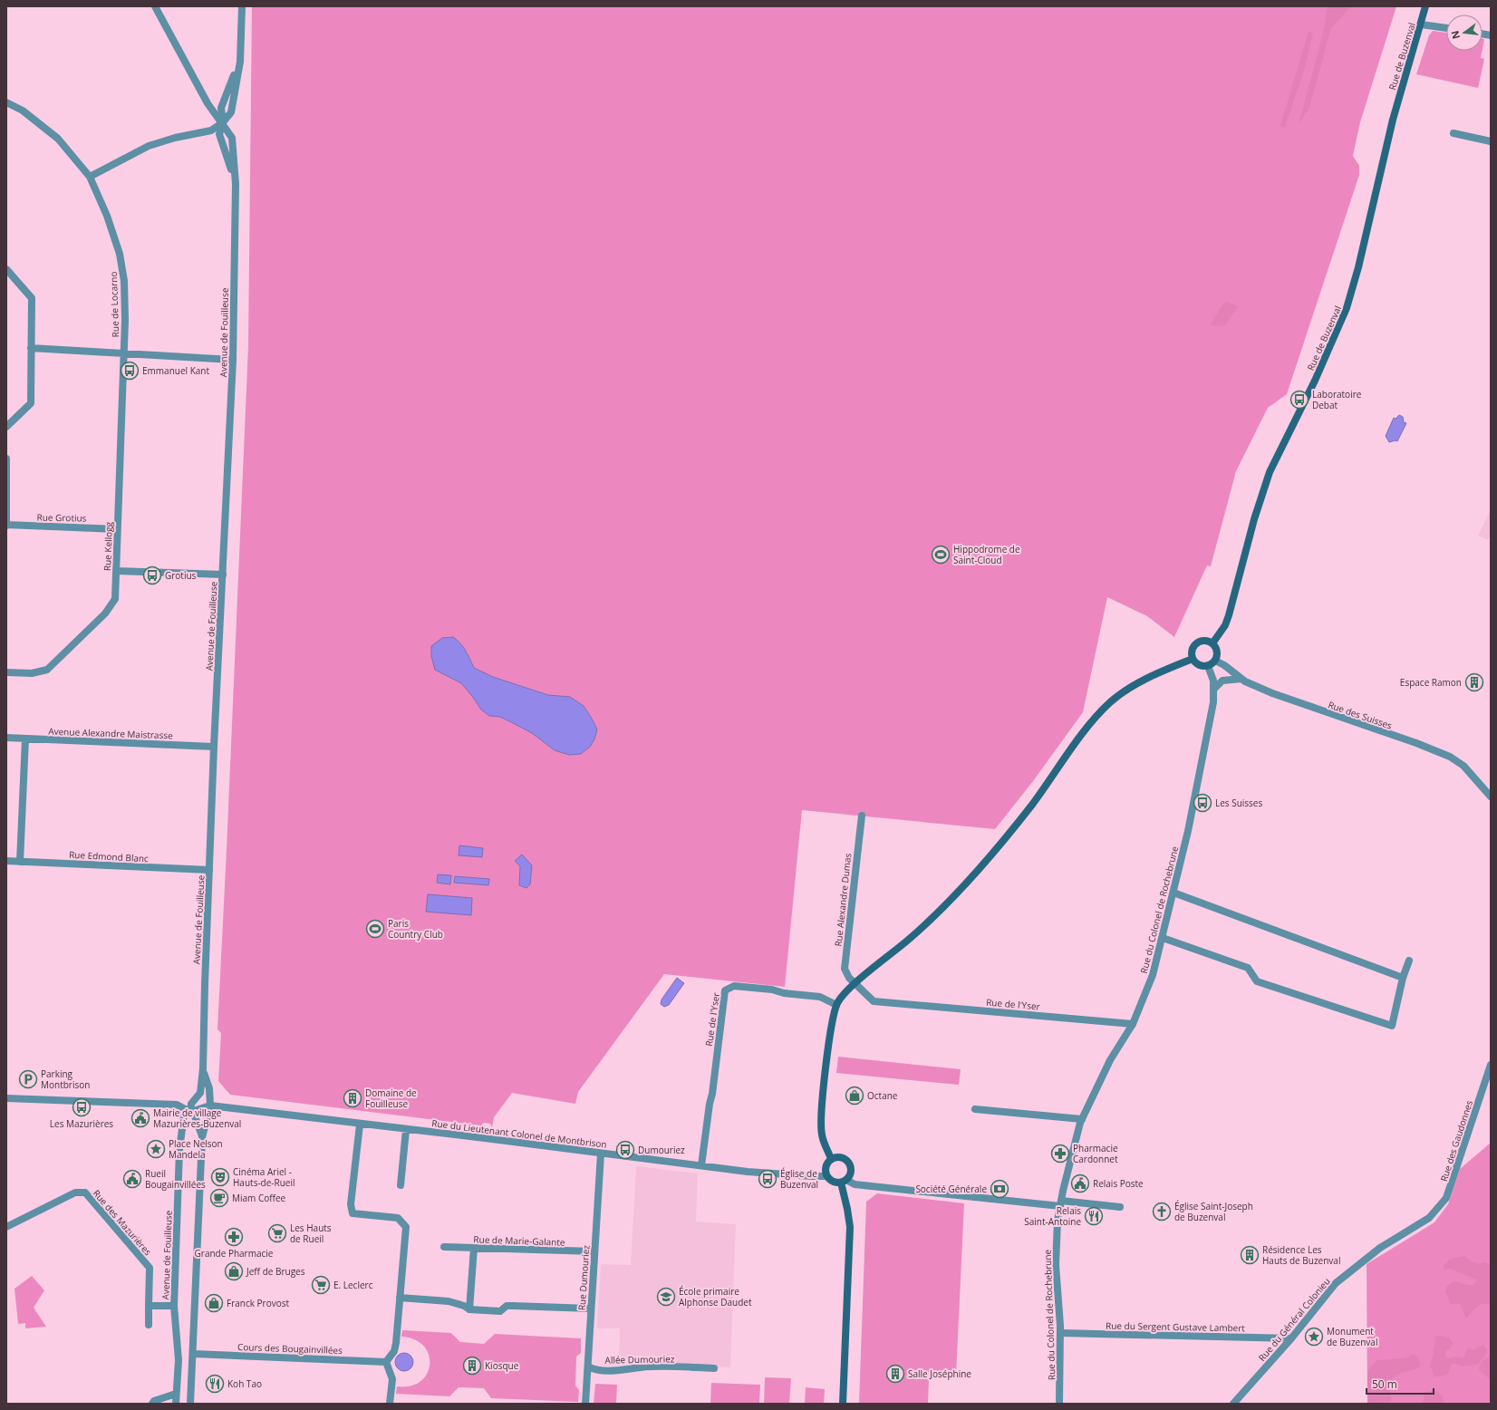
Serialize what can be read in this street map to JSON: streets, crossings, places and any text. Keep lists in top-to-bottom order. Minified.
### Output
{"streets":{"main road":["Rue de Buzenval"],"street":["Rue de Locarno","Avenue de Fouilleuse","Rue Grotius","Rue Kellogg","Rue des Suisses","Avenue Alexandre Maistrasse","Rue Edmond Blanc","Rue Alexandre Dumas","Rue du Colonel de Rochebrune","Rue de l'Yser","Rue du Lieutenant Colonel de Montbrison","Rue des Gaudonnes","Rue des Mazurières","Rue de Marie-Galante","Rue Dumouriez","Rue du Général Colonieu","Rue du Sergent Gustave Lambert","Cours des Bougainvillées","Allée Dumouriez"]},"crossings":[["Rue de Buzenval","Rue des Suisses"],["Rue de Buzenval","Rue du Colonel de Rochebrune"],["Rue de Locarno","Rue Kellogg"],["Avenue de Fouilleuse","Avenue Alexandre Maistrasse"],["Avenue de Fouilleuse","Rue Edmond Blanc"],["Avenue de Fouilleuse","Rue du Lieutenant Colonel de Montbrison"],["Avenue de Fouilleuse","Cours des Bougainvillées"],["Rue Grotius","Rue Kellogg"],["Rue des Suisses","Rue du Colonel de Rochebrune"],["Rue Alexandre Dumas","Rue de l'Yser"],["Rue du Colonel de Rochebrune","Rue de l'Yser"],["Rue du Colonel de Rochebrune","Rue du Sergent Gustave Lambert"],["Rue de l'Yser","Rue du Lieutenant Colonel de Montbrison"],["Rue du Lieutenant Colonel de Montbrison","Rue Dumouriez"],["Rue des Gaudonnes","Rue du Général Colonieu"],["Rue de Marie-Galante","Rue Dumouriez"],["Rue Dumouriez","Allée Dumouriez"],["Rue du Général Colonieu","Rue du Sergent Gustave Lambert"]],"places":{"bus stop":["Emmanuel Kant","Laboratoire Debat","Grotius","Les Suisses","Les Mazurières","Dumouriez","Église de Buzenval"],"sports":["Hippodrome de Saint-Cloud","Paris Country Club"],"building":["Espace Ramon","Domaine de Fouilleuse","Résidence Les Hauts de Buzenval","Kiosque","Salle Joséphine"],"parking":["Parking Montbrison"],"shop":["Octane","Jeff de Bruges","Franck Provost"],"public building":["Mairie de village Mazurières-Buzenval","Rueil Bougainvillées","Relais Poste"],"place":["Place Nelson Mandela","Monument de Buzenval"],"pharmacy":["Pharmacie Cardonnet","Grande Pharmacie"],"theatre":["Cinéma Ariel - Hauts-de-Rueil"],"bank":["Société Générale"],"cafe":["Miam Coffee"],"church":["Église Saint-Joseph de Buzenval"],"restaurant":["Relais Saint-Antoine","Koh Tao"],"supermarket":["Les Hauts de Rueil","E. Leclerc"],"school or university":["École primaire Alphonse Daudet"]},"scale_bar":"50 m","north":"left"}
